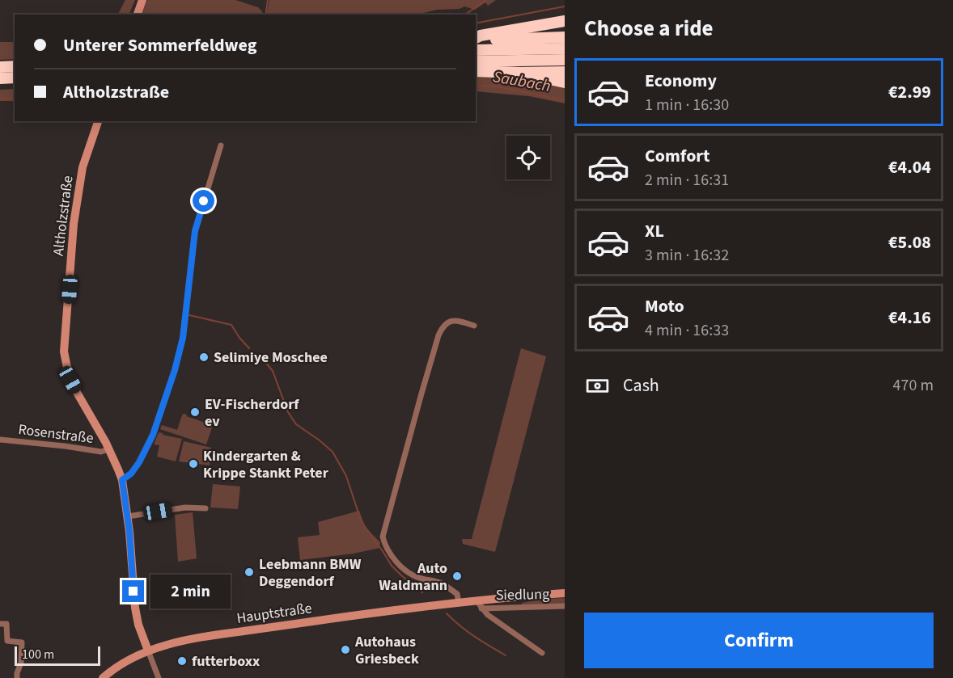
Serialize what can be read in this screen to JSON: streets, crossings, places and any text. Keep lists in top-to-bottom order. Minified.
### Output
{"streets":{"street":["Altholzstraße","Rosenstraße","Siedlung","Hauptstraße"]},"crossings":[["Altholzstraße","Rosenstraße"],["Altholzstraße","Hauptstraße"],["Siedlung","Hauptstraße"]],"water":["Saubach"],"places":["Selimiye Moschee","EV-Fischerdorf ev","Kindergarten & Krippe Stankt Peter","Leebmann BMW Deggendorf","Auto Waldmann","Autohaus Griesbeck","futterboxx"],"scale_bar":"100 m","page":{"heading":"Choose a ride","banner":["Unterer Sommerfeldweg","Altholzstraße"],"list":[{"name":"Economy","note":"1 min · 16:30","value":"€2.99"},{"name":"Comfort","note":"2 min · 16:31","value":"€4.04"},{"name":"XL","note":"3 min · 16:32","value":"€5.08"},{"name":"Moto","note":"4 min · 16:33","value":"€4.16"}],"pay":["Cash","470 m"],"bubble":"2 min","buttons":"Confirm","scale":"100 m"}}
